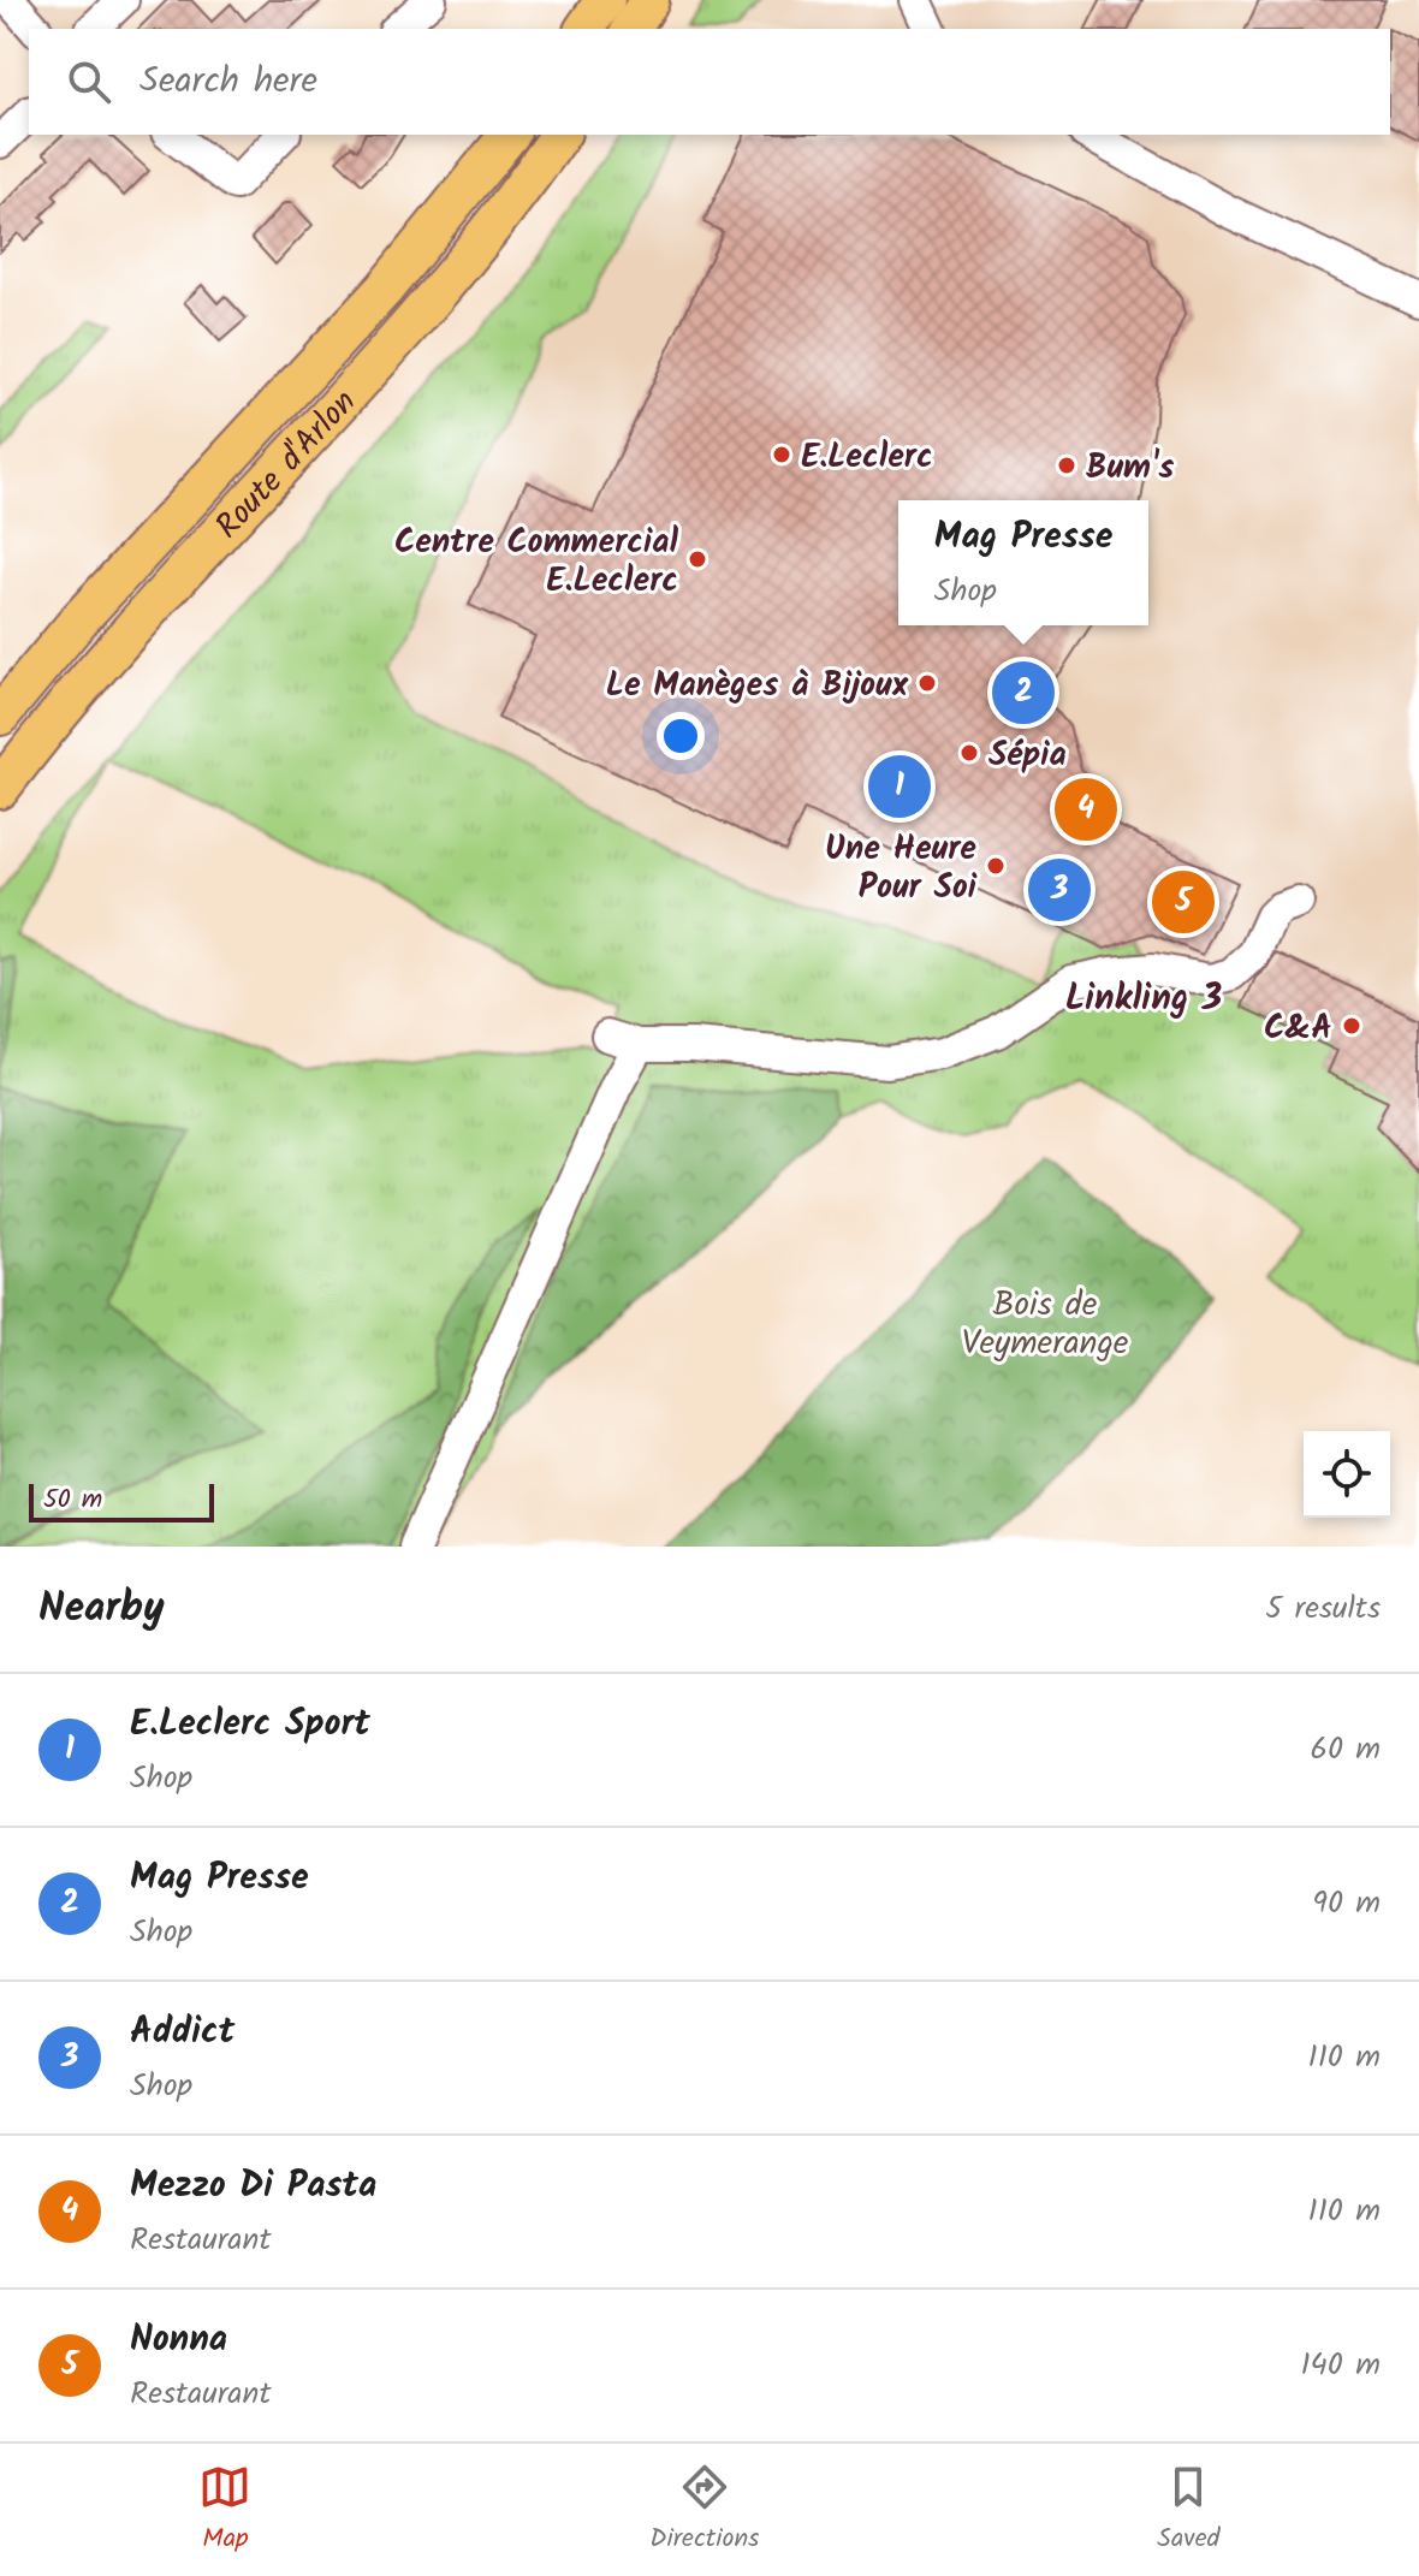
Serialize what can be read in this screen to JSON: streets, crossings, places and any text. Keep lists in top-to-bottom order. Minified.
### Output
{"streets":{"main road":["Route d'Arlon"]},"districts":["Linkling 3"],"parks":["Bois de Veymerange"],"places":["E.Leclerc","Bum's","Centre Commercial E.Leclerc","Le Manèges à Bijoux","Sépia","Une Heure Pour Soi","C&A"],"scale_bar":"50 m","page":{"search":"Search here","popup":["Mag Presse","Shop"],"pins":["2","1","4","3","5"],"scale":"50 m","heading":["Nearby","5 results"],"list":[{"mark":"1","name":"E.Leclerc Sport","note":"Shop","value":"60 m"},{"mark":"2","name":"Mag Presse","note":"Shop","value":"90 m"},{"mark":"3","name":"Addict","note":"Shop","value":"110 m"},{"mark":"4","name":"Mezzo Di Pasta","note":"Restaurant","value":"110 m"},{"mark":"5","name":"Nonna","note":"Restaurant","value":"140 m"}],"nav":["Map","Directions","Saved"]}}
